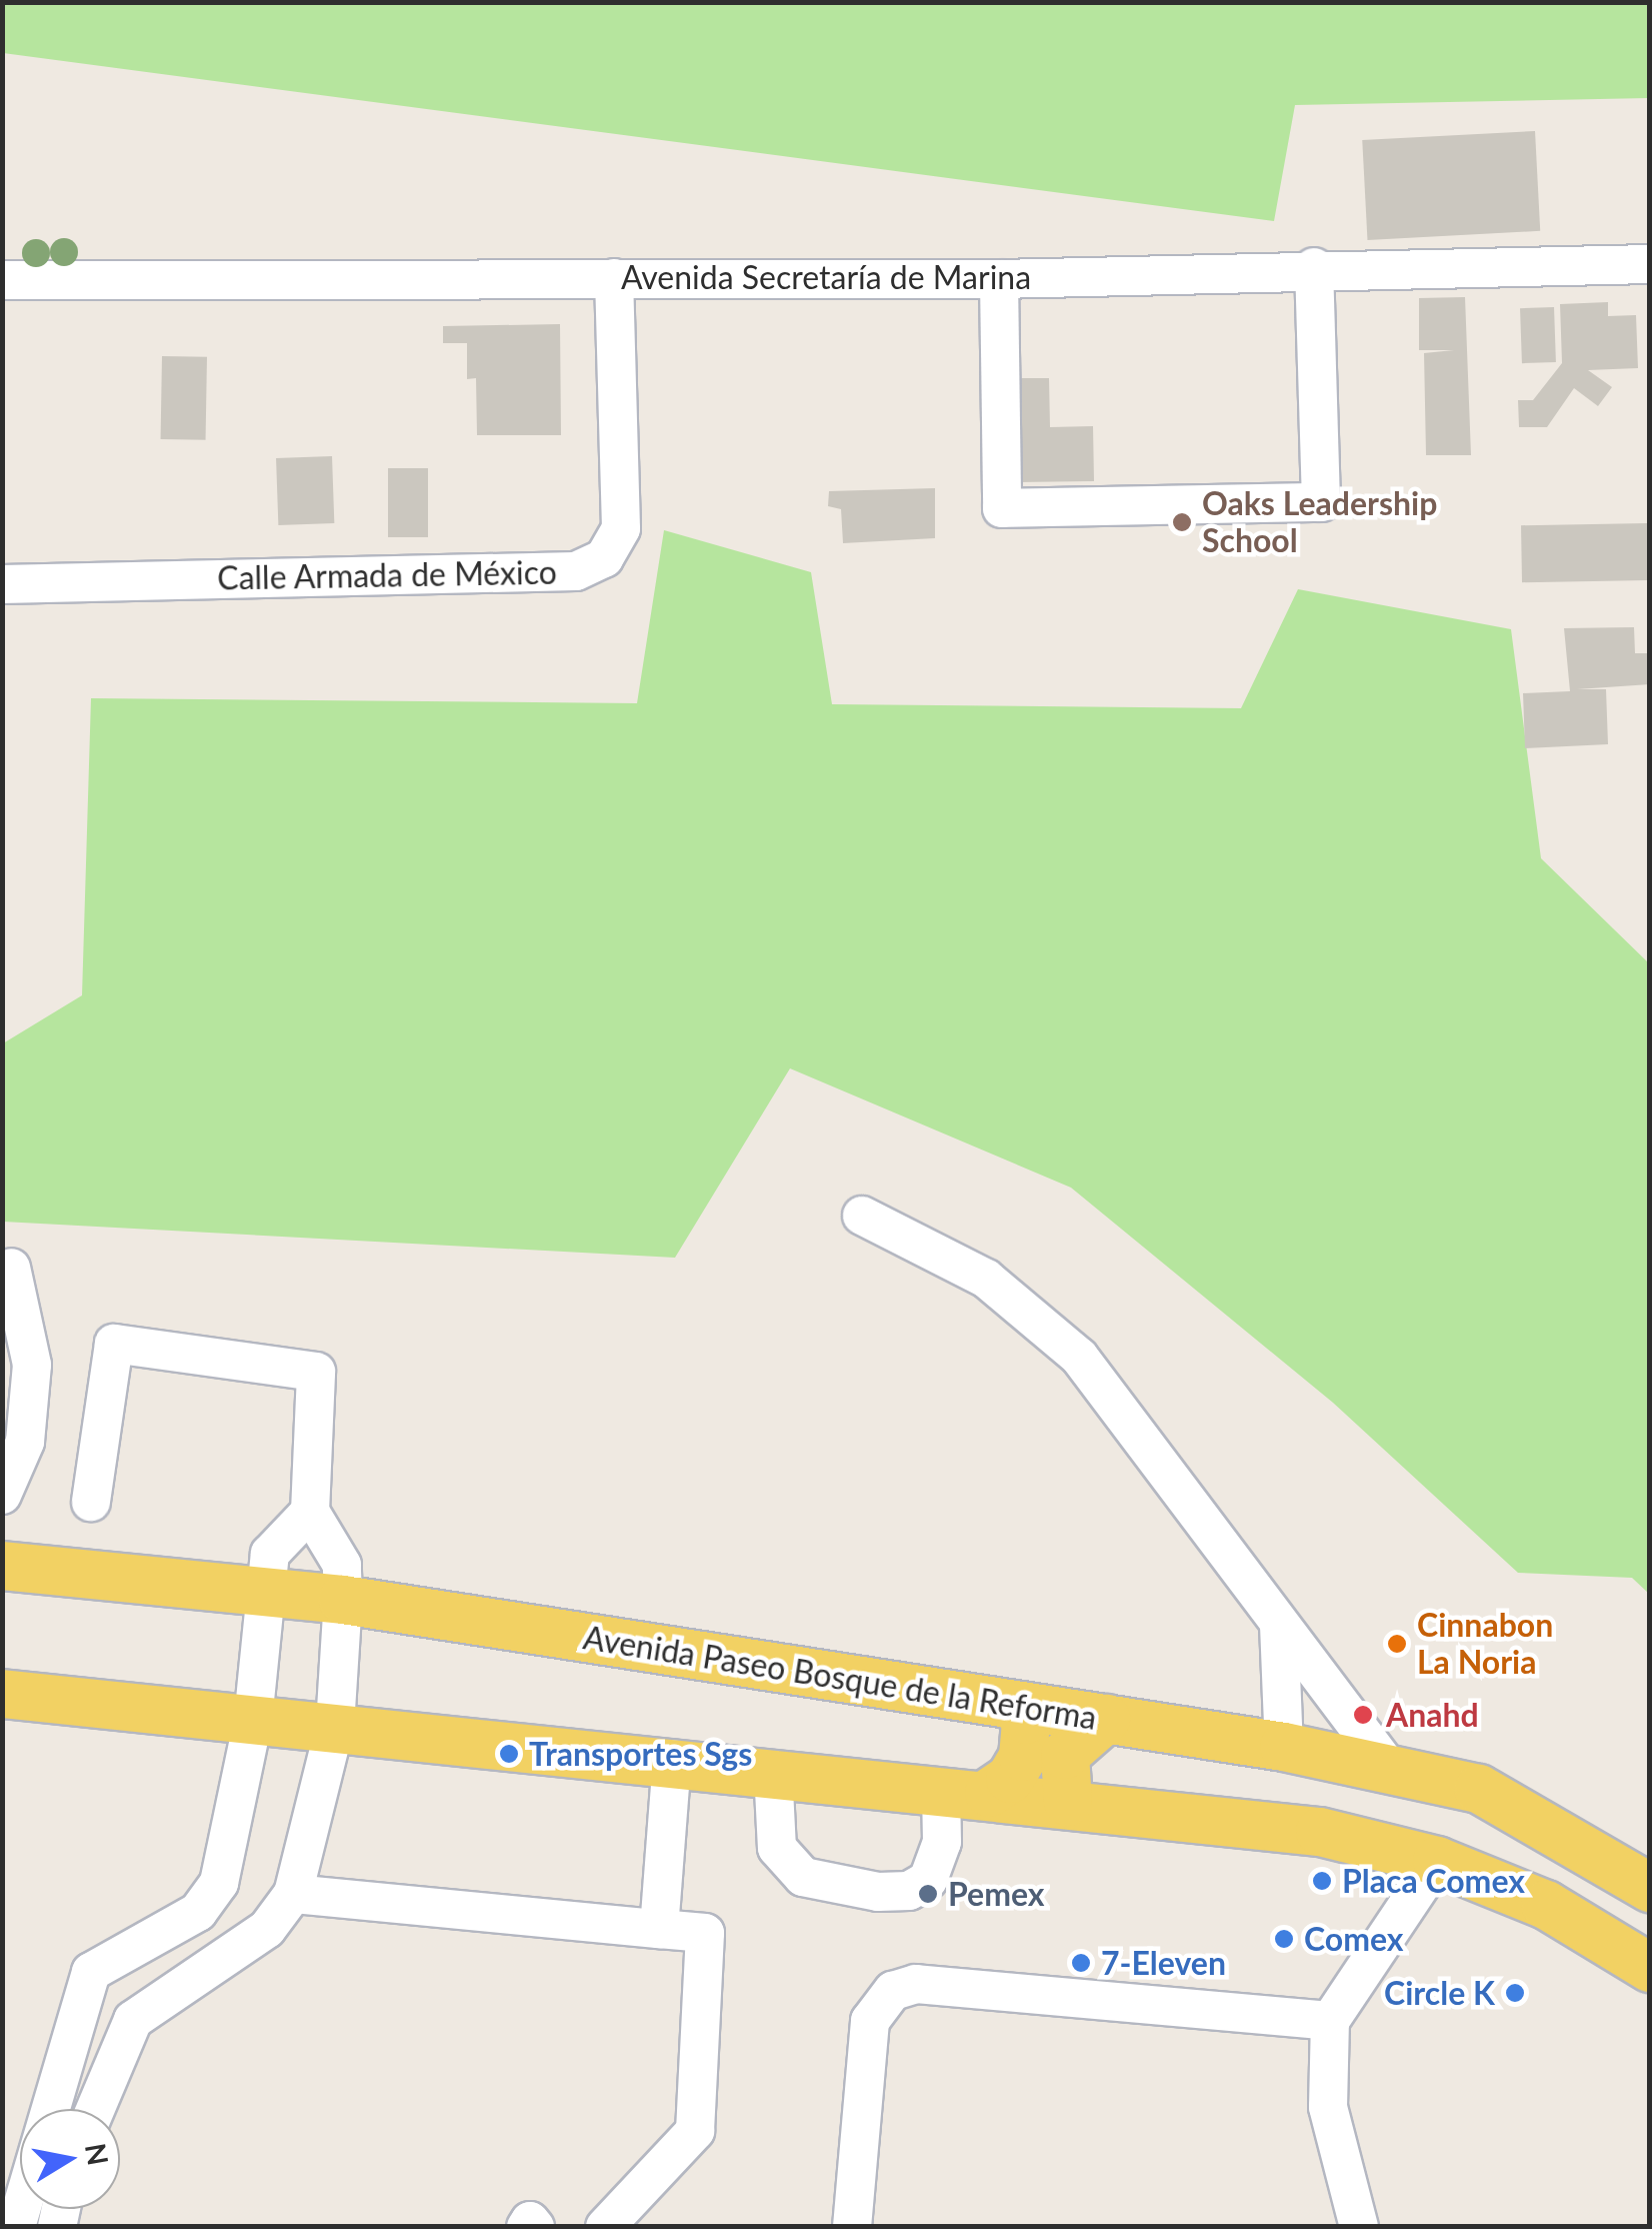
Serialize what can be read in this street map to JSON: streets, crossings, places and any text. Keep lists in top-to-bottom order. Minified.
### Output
{"streets":{"main road":["Avenida Paseo Bosque de la Reforma"],"street":["Avenida Secretaría de Marina","Calle Armada de México"]},"crossings":[["Avenida Secretaría de Marina","Calle Armada de México"]],"places":["Oaks Leadership School","Cinnabon La Noria","Anahd","Transportes Sgs","Placa Comex","Pemex","Comex","7-Eleven","Circle K"],"north":"right"}
